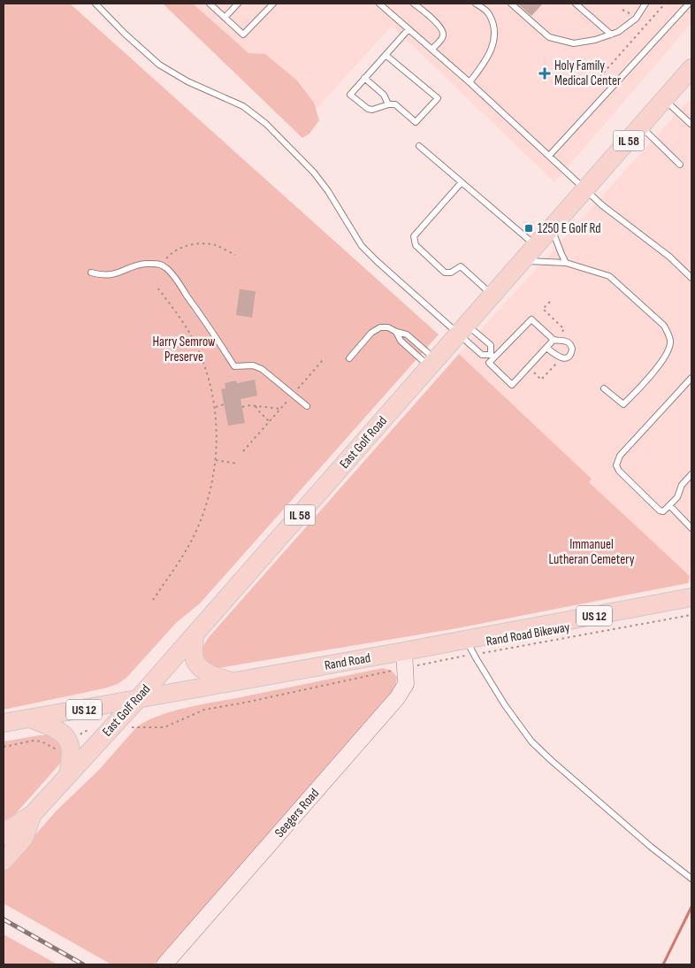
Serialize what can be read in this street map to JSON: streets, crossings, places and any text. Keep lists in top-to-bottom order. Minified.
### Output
{"streets":{"main road":["IL 58","East Golf Road","US 12","Rand Road"],"street":["Seegers Road"],"path":["Rand Road Bikeway"]},"crossings":[["East Golf Road","Rand Road"],["Rand Road Bikeway","Rand Road"],["Rand Road","Seegers Road"]],"parks":["Harry Semrow Preserve","Immanuel Lutheran Cemetery"],"places":{"health":["Holy Family Medical Center"],"transit":["1250 E Golf Rd"]}}
